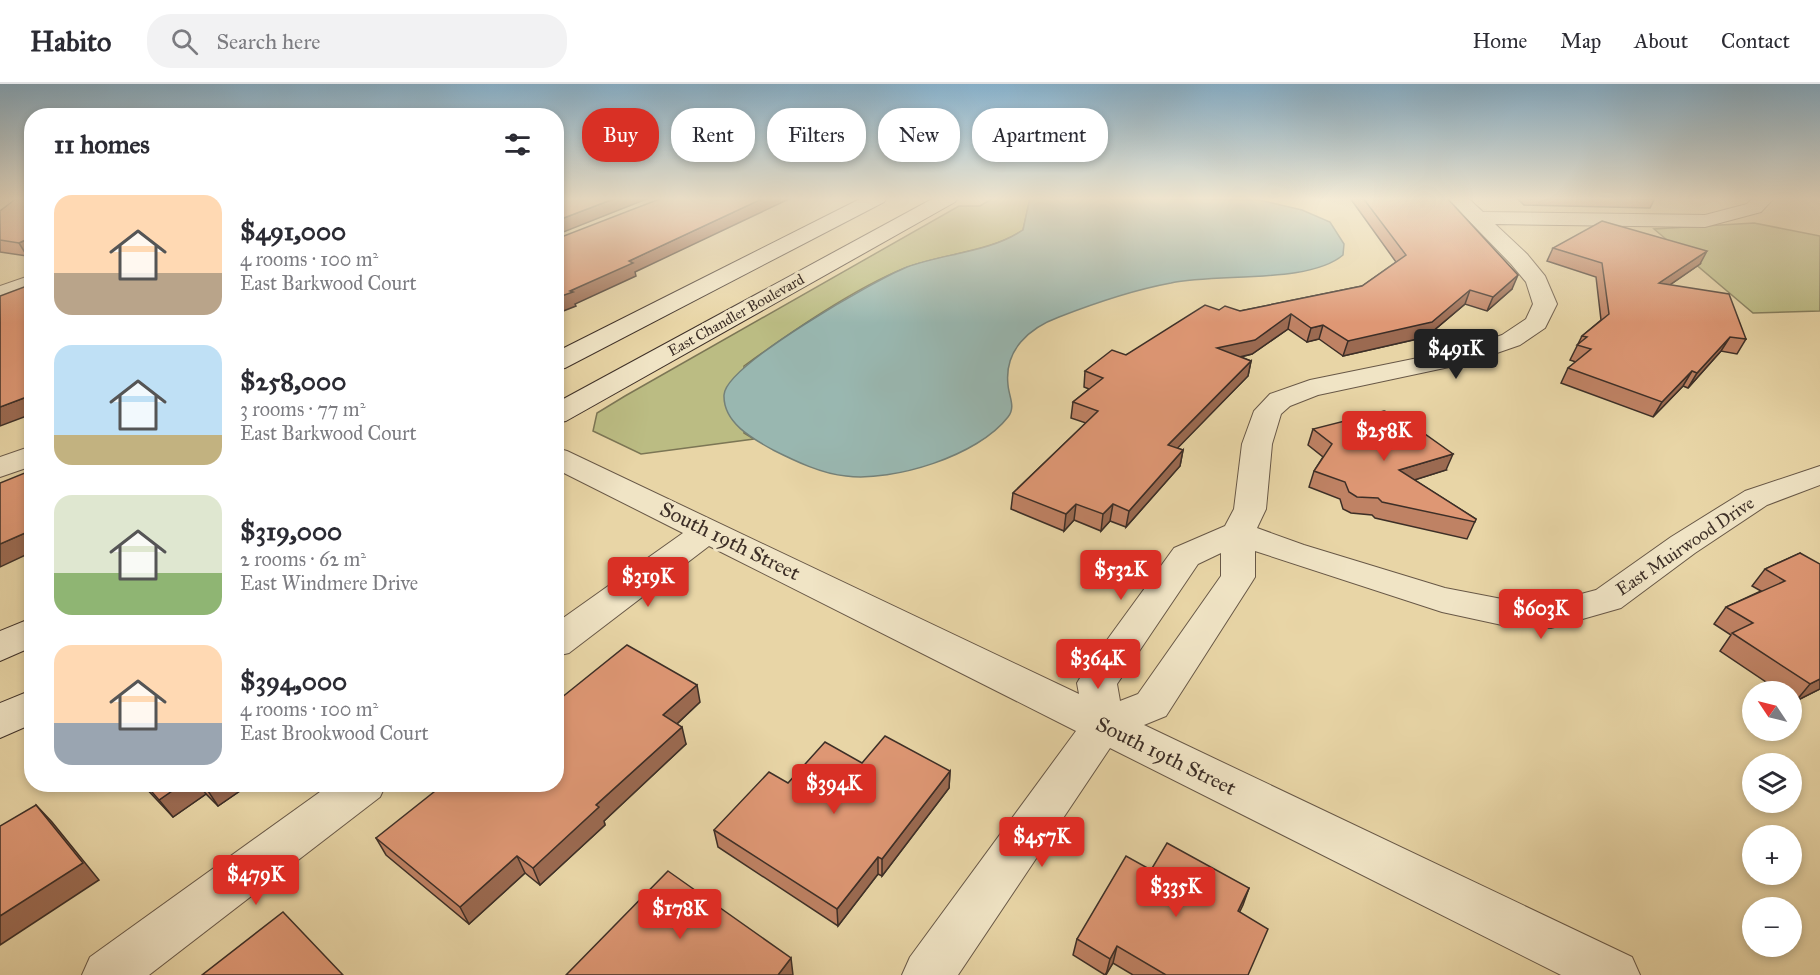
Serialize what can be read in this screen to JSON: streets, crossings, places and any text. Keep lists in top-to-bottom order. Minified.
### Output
{"streets":{"street":["East Chandler Boulevard","South 19th Street","East Muirwood Drive"]},"north":"top left","page":{"header":"Habito","search":"Search here","nav":["Home","Map","About","Contact"],"chip":["Buy","Rent","Filters","New","Apartment"],"heading":"11 homes","list":[{"name":"$491,000","note":"4 rooms · 100 m² · East Barkwood Court"},{"name":"$258,000","note":"3 rooms · 77 m² · East Barkwood Court"},{"name":"$319,000","note":"2 rooms · 62 m² · East Windmere Drive"},{"name":"$394,000","note":"4 rooms · 100 m² · East Brookwood Court"}],"price":["$491K","$258K","$532K","$319K","$603K","$364K","$394K","$457K","$479K","$335K","$178K"],"map_buttons":["+","−"]}}
